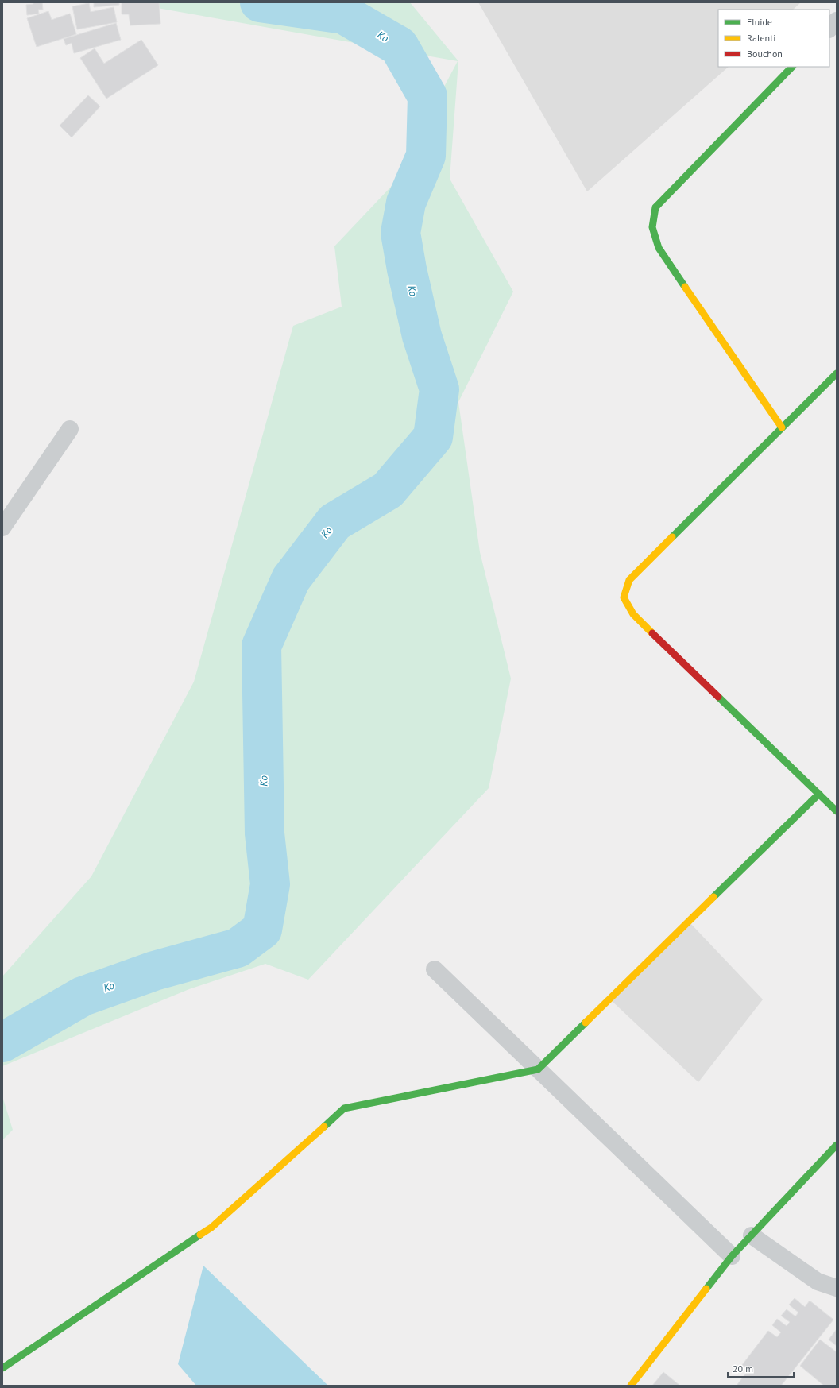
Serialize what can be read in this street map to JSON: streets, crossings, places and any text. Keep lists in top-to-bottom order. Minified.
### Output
{"water":["Ko"],"legend":["Fluide","Ralenti","Bouchon"],"scale_bar":"20 m"}
